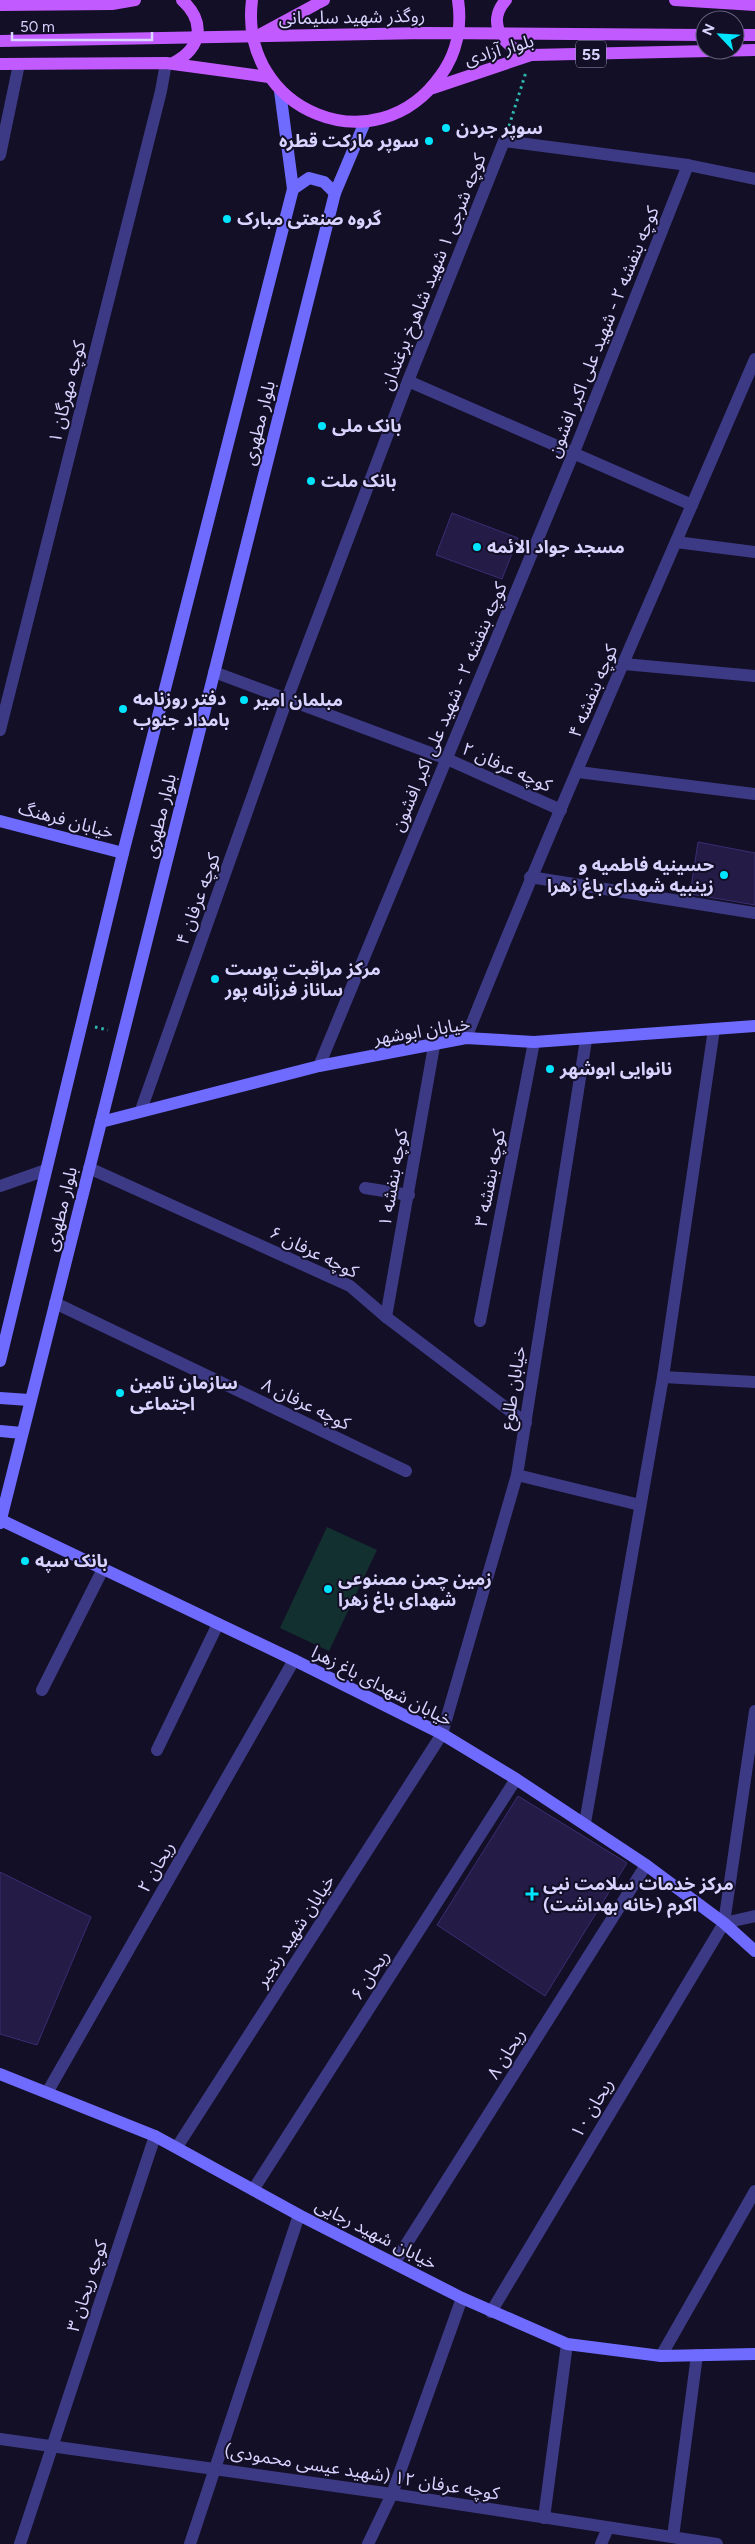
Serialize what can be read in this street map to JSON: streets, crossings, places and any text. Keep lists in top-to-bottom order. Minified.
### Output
{"streets":{"main road":["روگذر شهید سلیمانی","بلوار آزادی","55","بلوار مطهری","خیابان فرهنگ","خیابان ابوشهر","خیابان شهدای باغ‌ زهرا","خیابان شهید رجایی"],"street":["کوچه شرجی ۱ شهید شاهرخ برغندان","کوچه بنفشه ۲ - شهید علی اکبر افشون","کوچه مهرگان ۱","کوچه بنفشه ۴","کوچه عرفان ۲","کوچه عرفان ۴","کوچه بنفشه ۱","کوچه بنفشه ۳","کوچه عرفان ۶","خیابان طلوع","کوچه عرفان ۸","ریحان ۲","خیابان شهید رنجبر","ریحان ۶","ریحان ۸","ریحان ۱۰","کوچه ریحان ۳","کوچه عرفان ۱۲ (شهید عیسی محمودی)"]},"crossings":[["بلوار آزادی","55"],["55","بلوار مطهری"],["کوچه شرجی ۱ شهید شاهرخ برغندان","کوچه عرفان ۲"],["کوچه شرجی ۱ شهید شاهرخ برغندان","کوچه عرفان ۴"],["کوچه بنفشه ۲ - شهید علی اکبر افشون","کوچه عرفان ۲"],["کوچه بنفشه ۲ - شهید علی اکبر افشون","خیابان ابوشهر"],["بلوار مطهری","کوچه عرفان ۲"],["بلوار مطهری","خیابان فرهنگ"],["بلوار مطهری","خیابان ابوشهر"],["بلوار مطهری","کوچه عرفان ۶"],["بلوار مطهری","کوچه عرفان ۸"],["بلوار مطهری","خیابان شهدای باغ‌ زهرا"],["کوچه بنفشه ۴","کوچه عرفان ۲"],["کوچه بنفشه ۴","خیابان ابوشهر"],["کوچه عرفان ۲","کوچه عرفان ۴"],["کوچه عرفان ۴","خیابان ابوشهر"],["خیابان ابوشهر","کوچه بنفشه ۱"],["خیابان ابوشهر","کوچه بنفشه ۳"],["خیابان ابوشهر","خیابان طلوع"],["کوچه بنفشه ۱","کوچه عرفان ۶"],["کوچه عرفان ۶","خیابان طلوع"],["خیابان طلوع","خیابان شهدای باغ‌ زهرا"],["خیابان طلوع","خیابان شهید رنجبر"],["خیابان شهدای باغ‌ زهرا","ریحان ۲"],["خیابان شهدای باغ‌ زهرا","خیابان شهید رنجبر"],["خیابان شهدای باغ‌ زهرا","ریحان ۶"],["خیابان شهدای باغ‌ زهرا","ریحان ۸"],["خیابان شهدای باغ‌ زهرا","ریحان ۱۰"],["ریحان ۲","خیابان شهید رجایی"],["خیابان شهید رنجبر","خیابان شهید رجایی"],["ریحان ۶","خیابان شهید رجایی"],["ریحان ۸","خیابان شهید رجایی"],["ریحان ۱۰","خیابان شهید رجایی"],["خیابان شهید رجایی","کوچه ریحان ۳"],["کوچه ریحان ۳","کوچه عرفان ۱۲ (شهید عیسی محمودی)"]],"places":{"other":["سوپر جردن","سوپر مارکت قطره","گروه صنعتی مبارک","بانک ملی","بانک ملت","مسجد جواد الائمه","مبلمان امیر","دفتر روزنامه بامداد جنوب","حسینیه فاطمیه و زینبیه شهدای باغ زهرا","مرکز مراقبت پوست ساناز فرزانه پور","نانوایی ابوشهر","سازمان تامین اجتماعی","بانک سپه","زمین چمن مصنوعی شهدای باغ زهرا"],"health":["مرکز خدمات سلامت نبی اکرم (خانه بهداشت)"]},"scale_bar":"50 m","north":"top left"}
